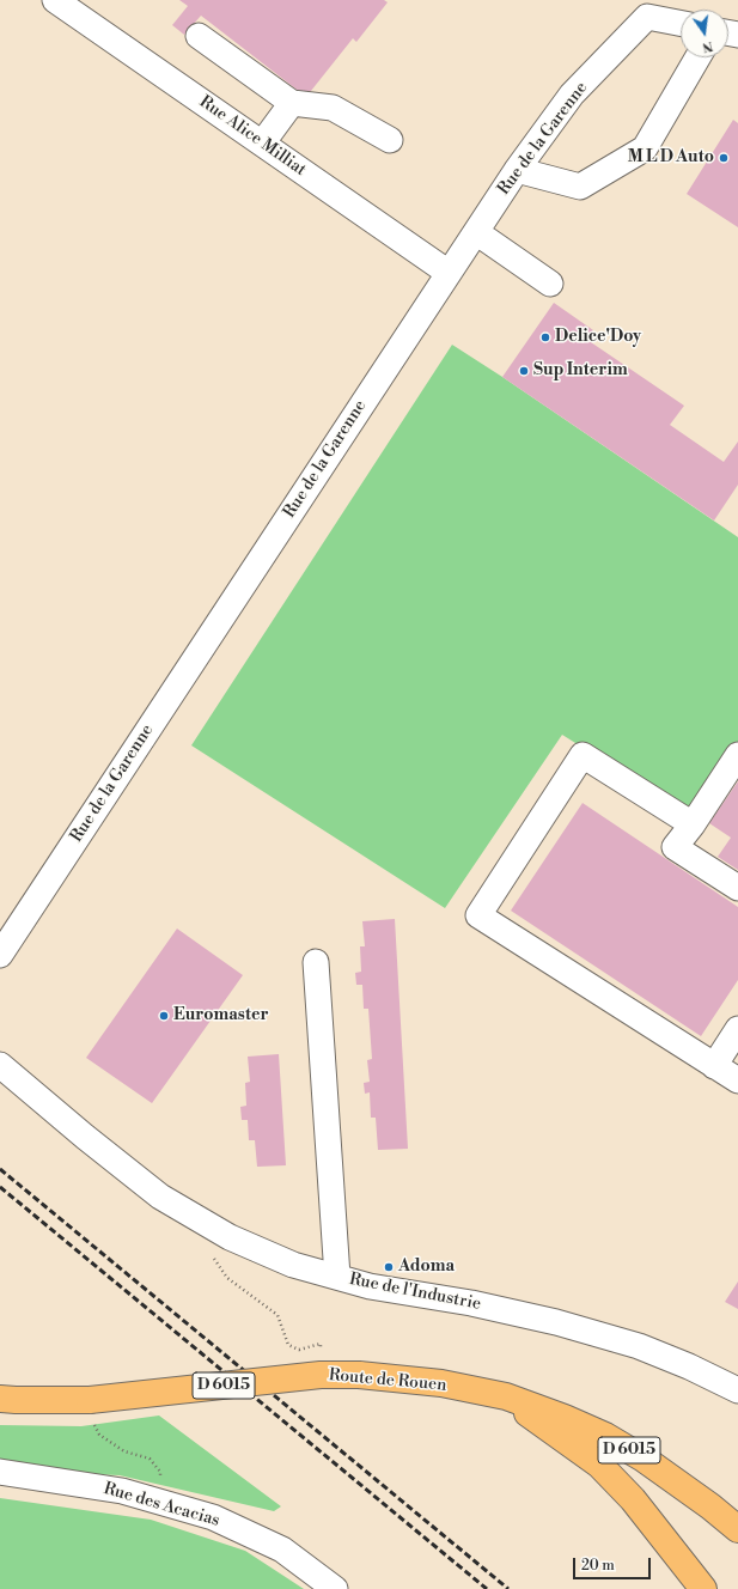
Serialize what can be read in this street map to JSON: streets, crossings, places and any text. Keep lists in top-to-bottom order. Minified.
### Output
{"streets":{"main road":["Route de Rouen","D 6015"],"street":["Rue Alice Milliat","Rue de la Garenne","Rue de l'Industrie","Rue des Acacias"]},"crossings":[["Rue Alice Milliat","Rue de la Garenne"]],"places":["M L D Auto","Delice'Doy","Sup Interim","Euromaster","Adoma"],"scale_bar":"20 m","north":"bottom"}
